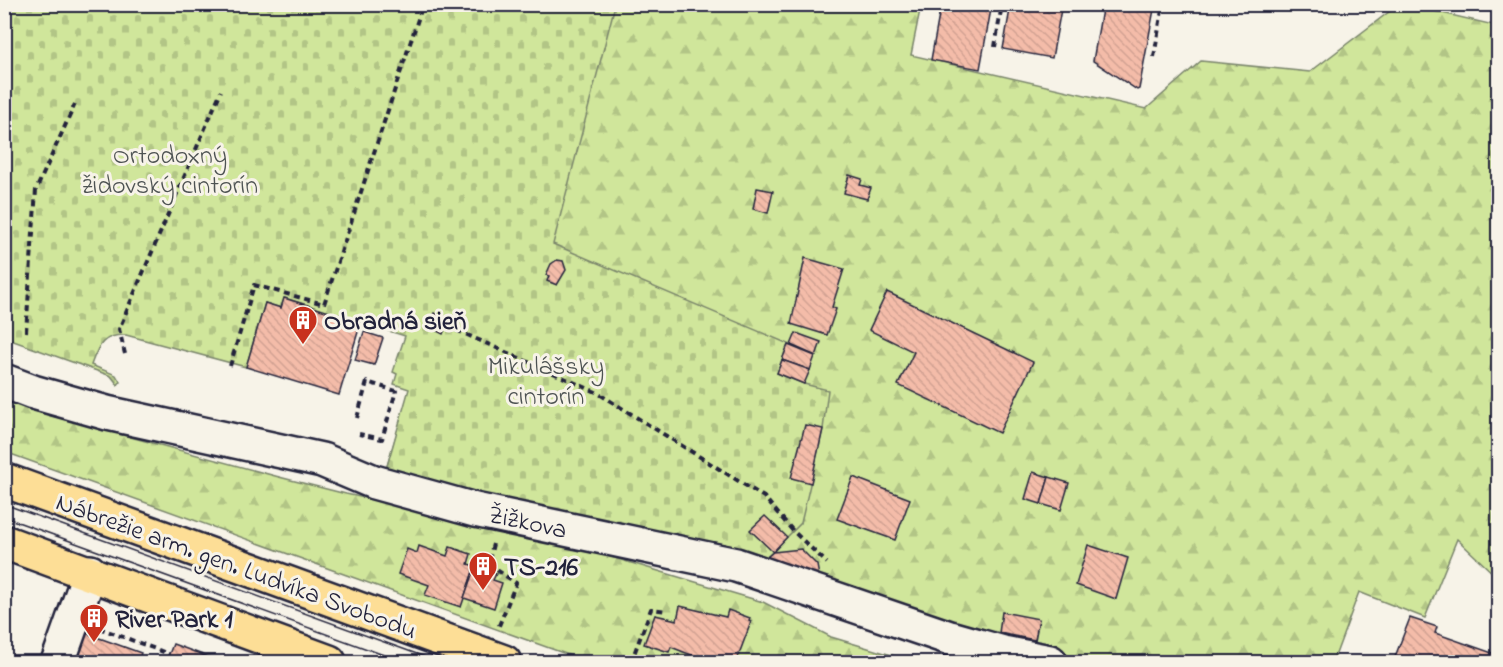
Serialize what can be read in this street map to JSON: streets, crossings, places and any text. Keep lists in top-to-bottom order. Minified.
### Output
{"streets":{"main road":["Nábrežie arm. gen. Ludvíka Svobodu"],"street":["Žižkova"]},"parks":["Ortodoxný židovský cintorín","Mikulášsky cintorín"],"places":{"building":["Obradná sieň","TS-216","River Park 1"]}}
